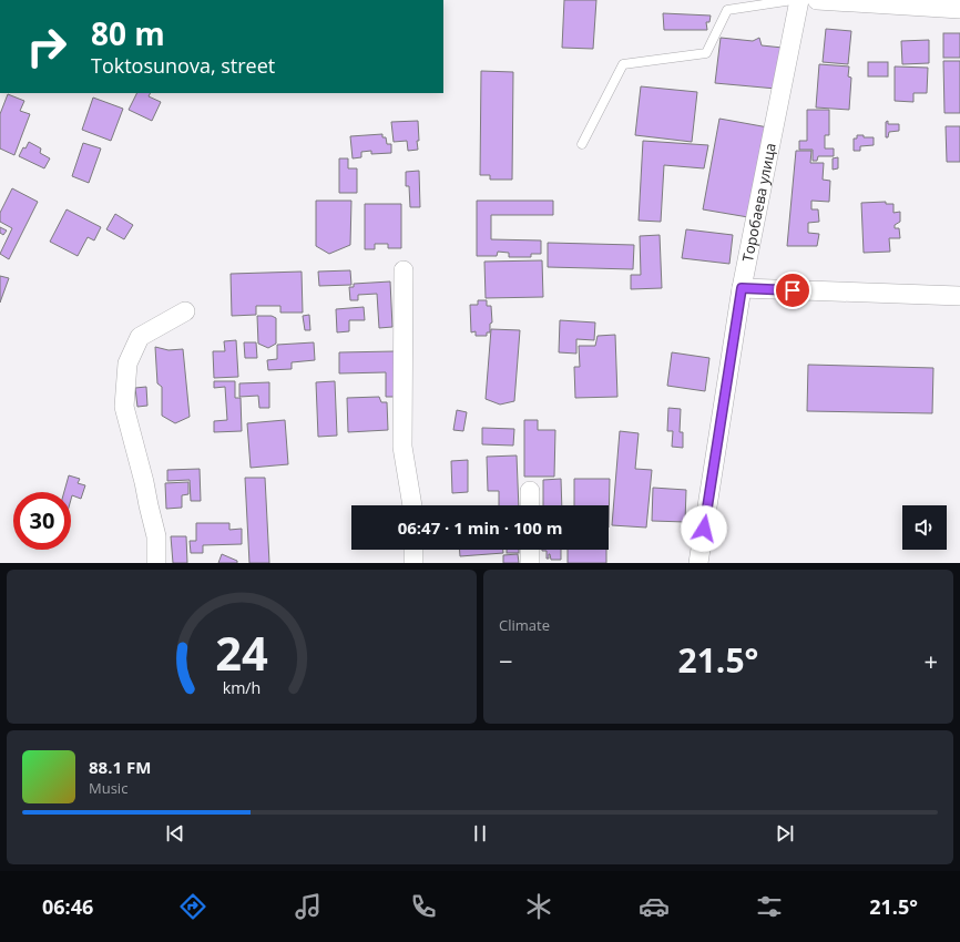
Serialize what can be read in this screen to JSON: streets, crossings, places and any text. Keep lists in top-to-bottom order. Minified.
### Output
{"streets":{"street":["Торобаева улица"]},"page":{"turn":["80 m","Toktosunova, street"],"limit":"30","trip":"06:47 · 1 min · 100 m","tile":"Climate","heat":["−","21.5°","+"],"song":["88.1 FM","Music"],"tabs":["06:46","21.5°"],"gauge":["24","km/h"]}}
